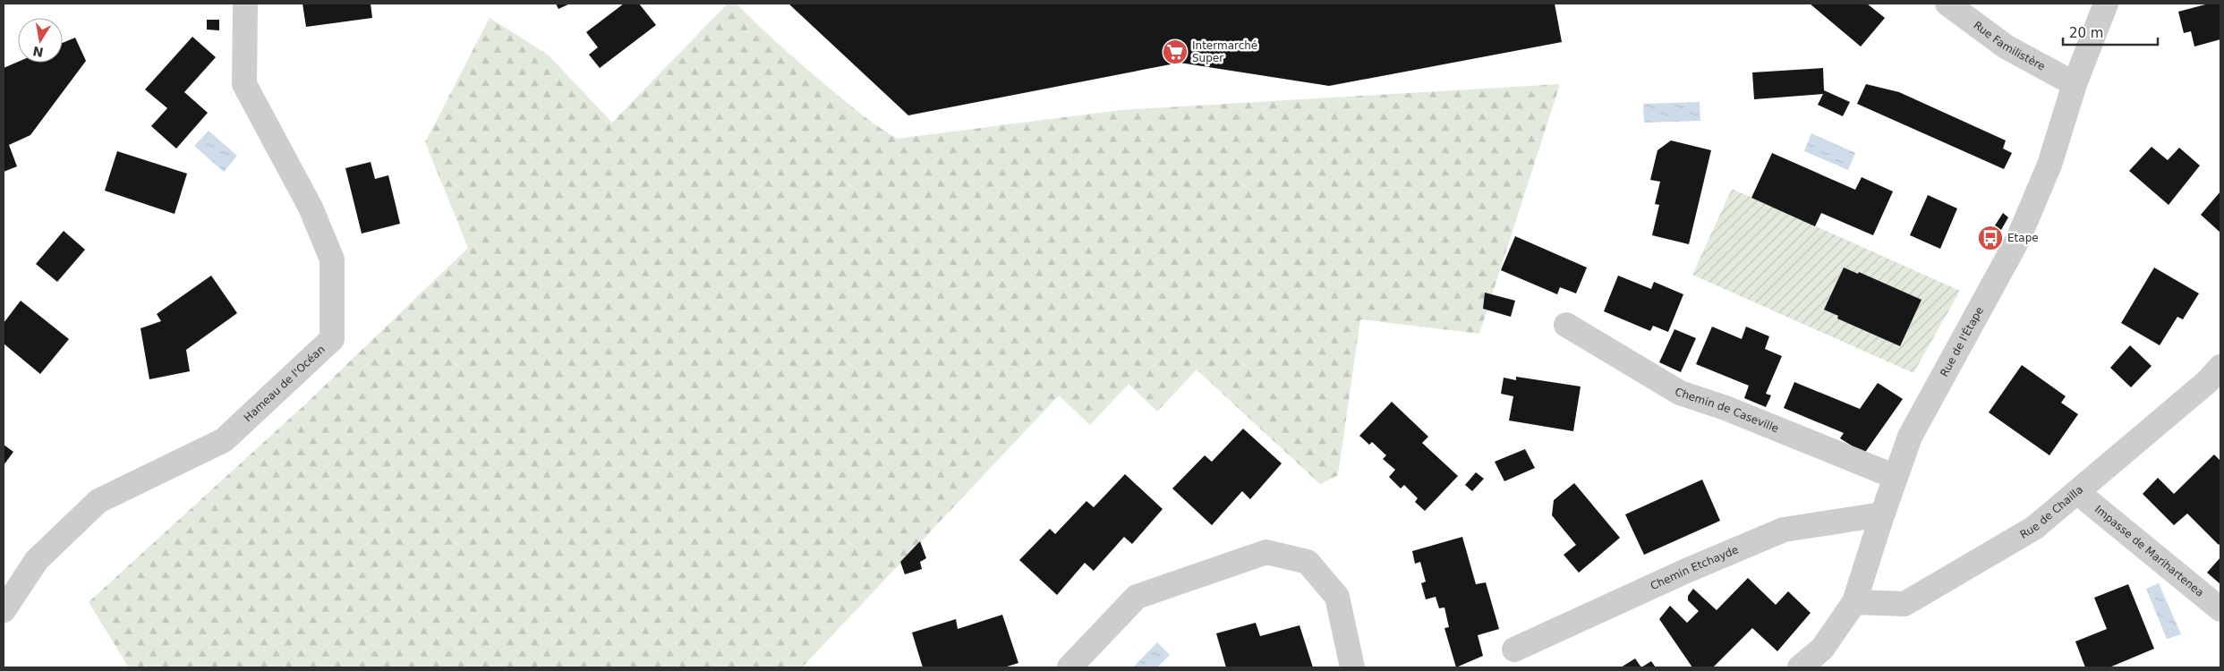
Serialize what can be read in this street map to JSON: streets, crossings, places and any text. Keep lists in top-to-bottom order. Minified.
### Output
{"streets":{"street":["Rue Familistère","Rue de l'Étape","Hameau de l'Océan","Chemin de Caseville","Rue de Chailla","Impasse de Marihartenea","Chemin Etchayde"]},"crossings":[["Rue Familistère","Rue de l'Étape"],["Rue de l'Étape","Chemin de Caseville"],["Rue de l'Étape","Rue de Chailla"],["Rue de l'Étape","Chemin Etchayde"],["Rue de Chailla","Impasse de Marihartenea"]],"places":{"supermarket":["Intermarché Super"],"bus stop":["Etape"]},"scale_bar":"20 m","north":"bottom"}
